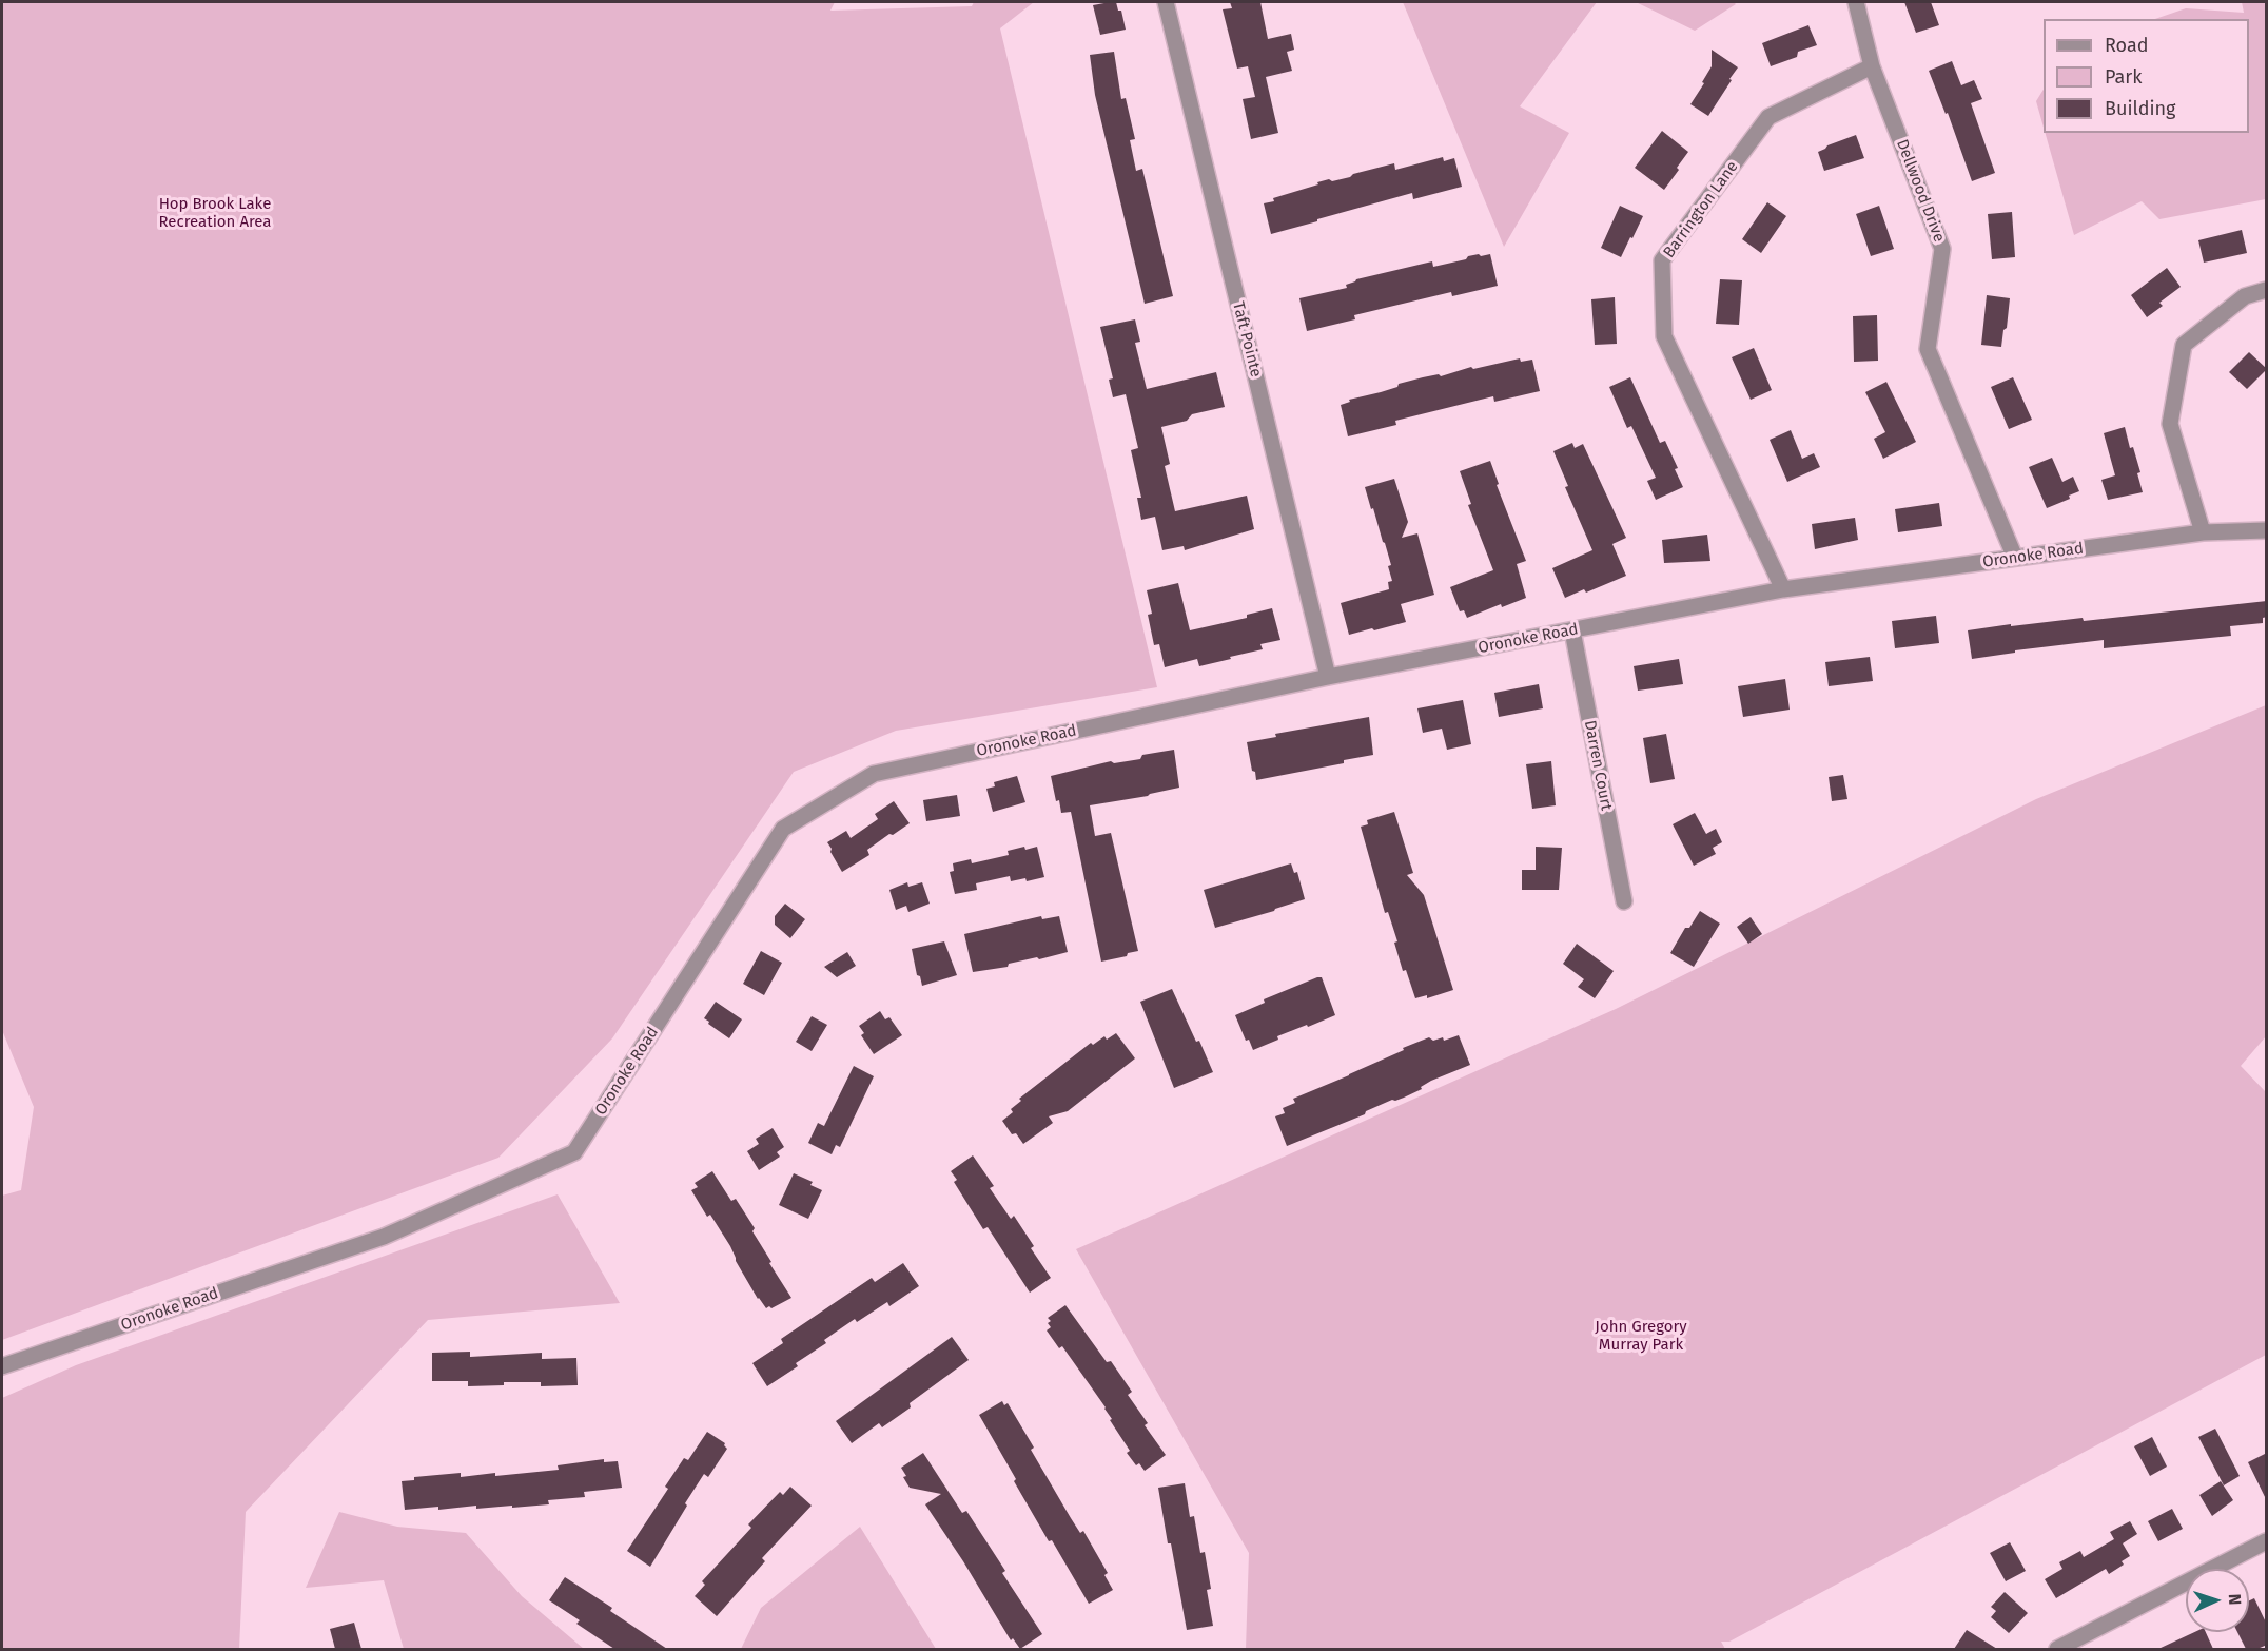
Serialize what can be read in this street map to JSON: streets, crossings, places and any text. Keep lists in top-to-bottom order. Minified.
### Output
{"streets":{"street":["Dellwood Drive","Barrington Lane","Taft Pointe","Oronoke Road","Darren Court"]},"crossings":[["Dellwood Drive","Barrington Lane"],["Dellwood Drive","Oronoke Road"],["Barrington Lane","Oronoke Road"],["Taft Pointe","Oronoke Road"],["Oronoke Road","Darren Court"]],"parks":["Hop Brook Lake Recreation Area","John Gregory Murray Park"],"legend":["Road","Park","Building"],"north":"right"}
